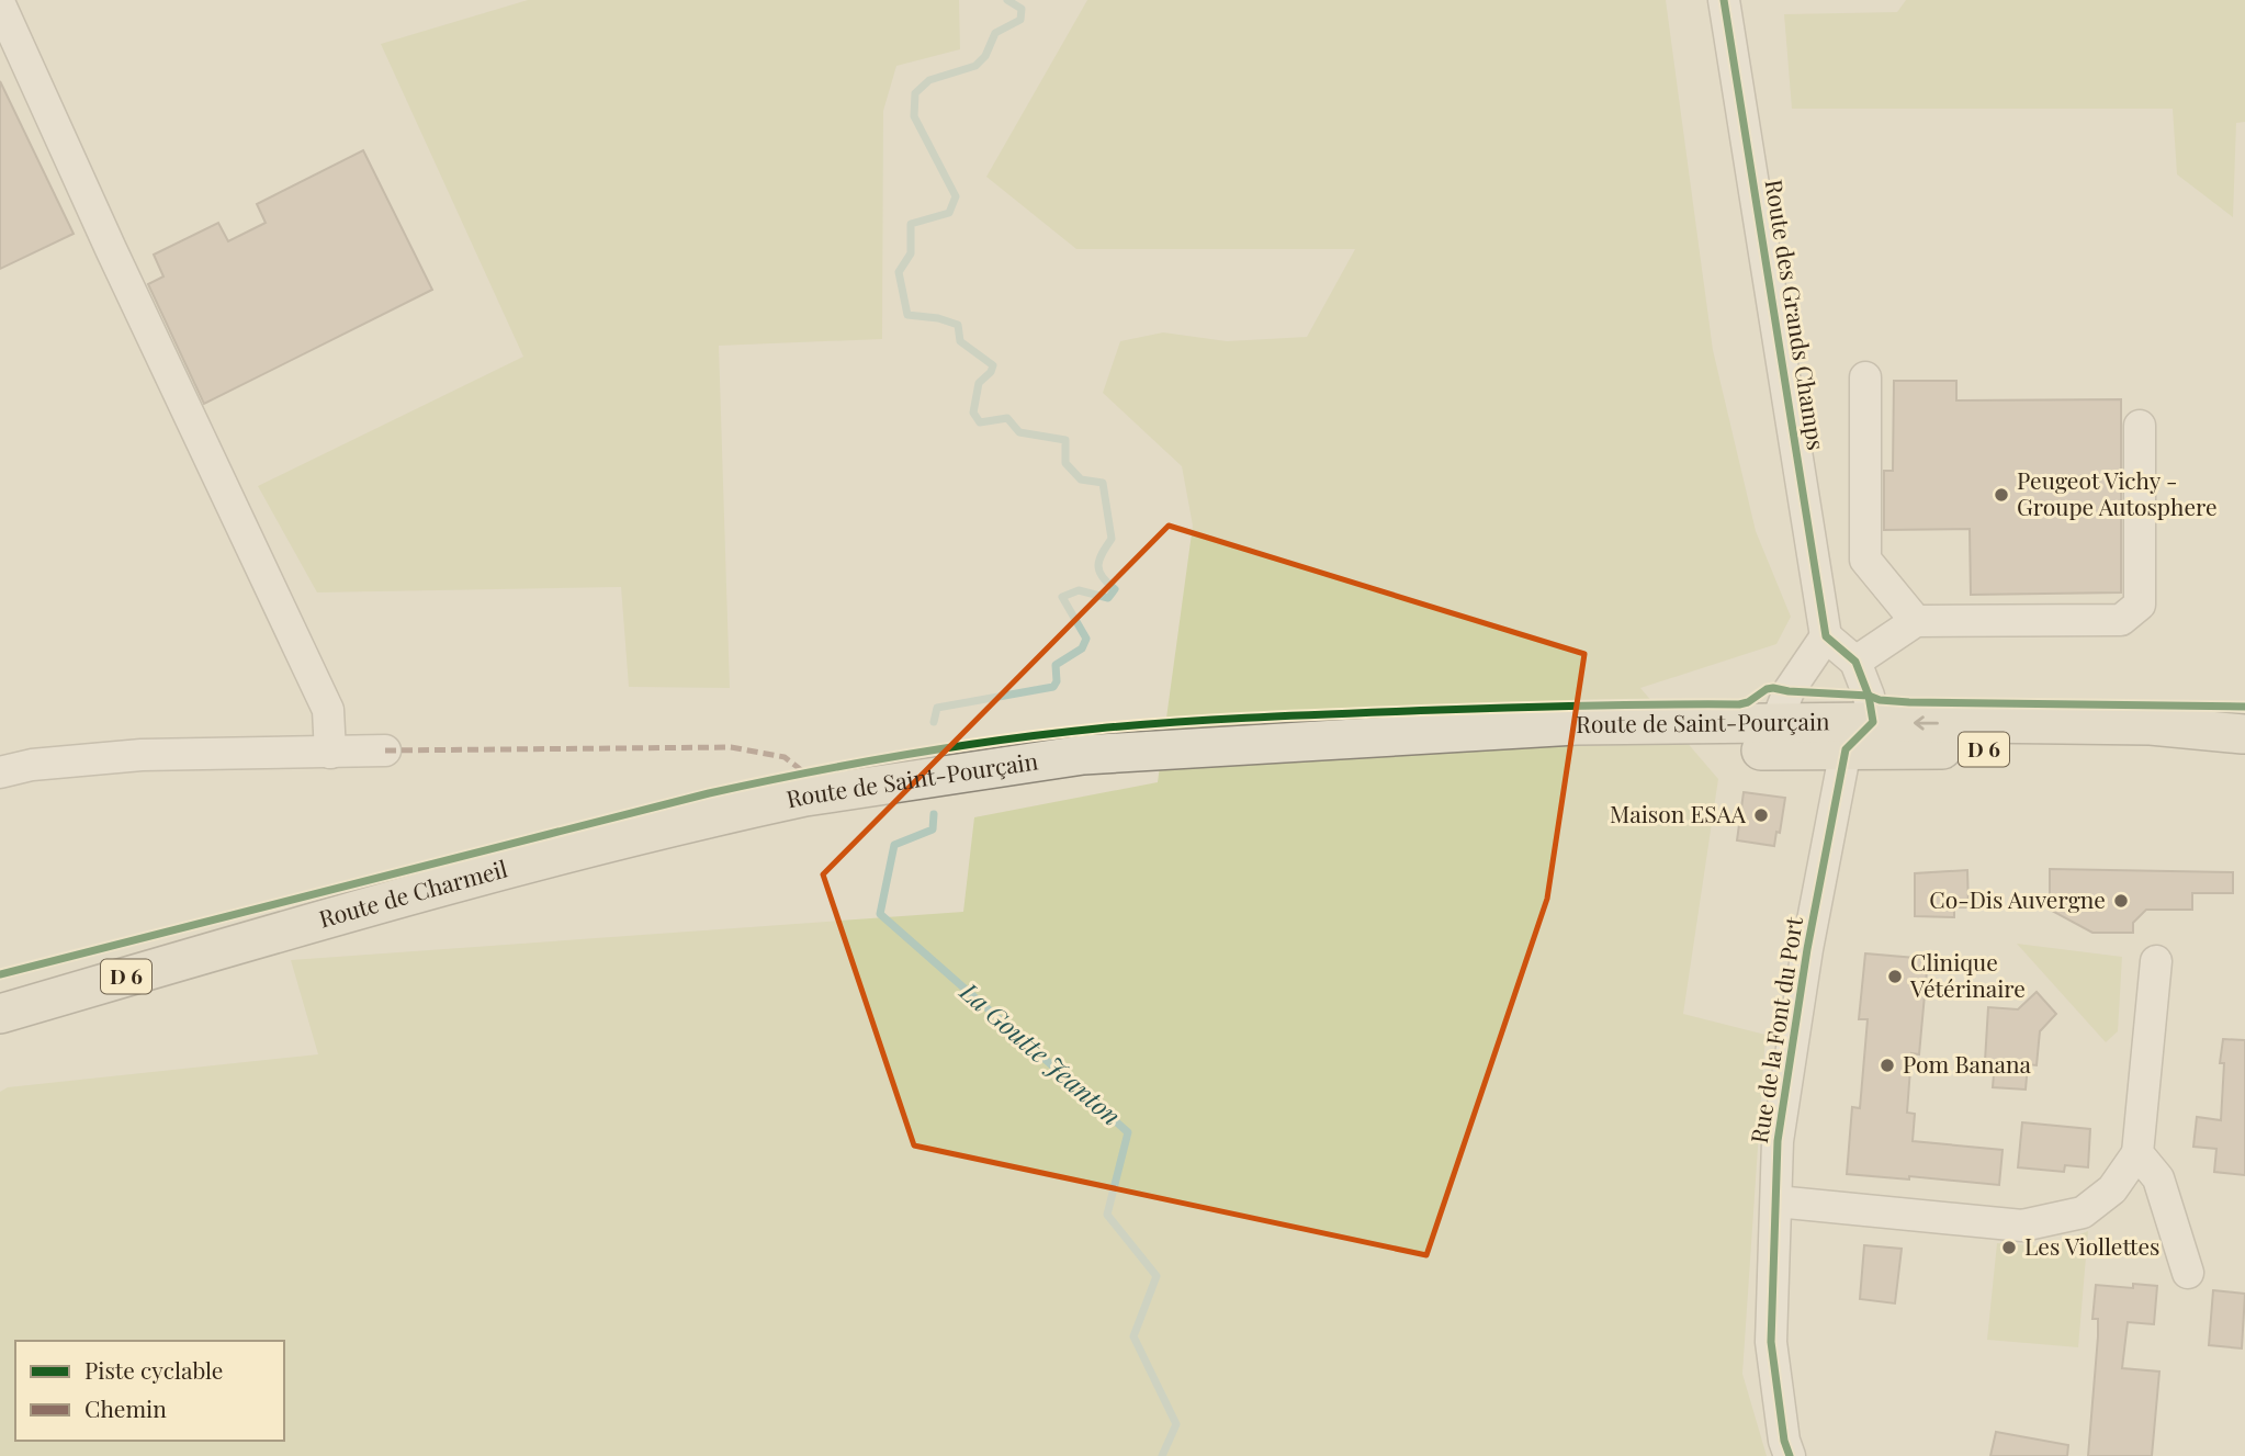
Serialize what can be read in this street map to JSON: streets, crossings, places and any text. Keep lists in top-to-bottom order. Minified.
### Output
{"streets":{"main road":["Route de Saint-Pourçain","D 6","Route de Charmeil"],"street":["Route des Grands Champs","Rue de la Font du Port"]},"crossings":[["Route de Saint-Pourçain","Route de Charmeil"],["Route de Saint-Pourçain","Rue de la Font du Port"]],"water":["La Goutte Jeanton"],"places":["Peugeot Vichy - Groupe Autosphere","Maison ESAA","Co-Dis Auvergne","Clinique Vétérinaire","Pom Banana","Les Viollettes"],"legend":["Piste cyclable","Chemin"]}
